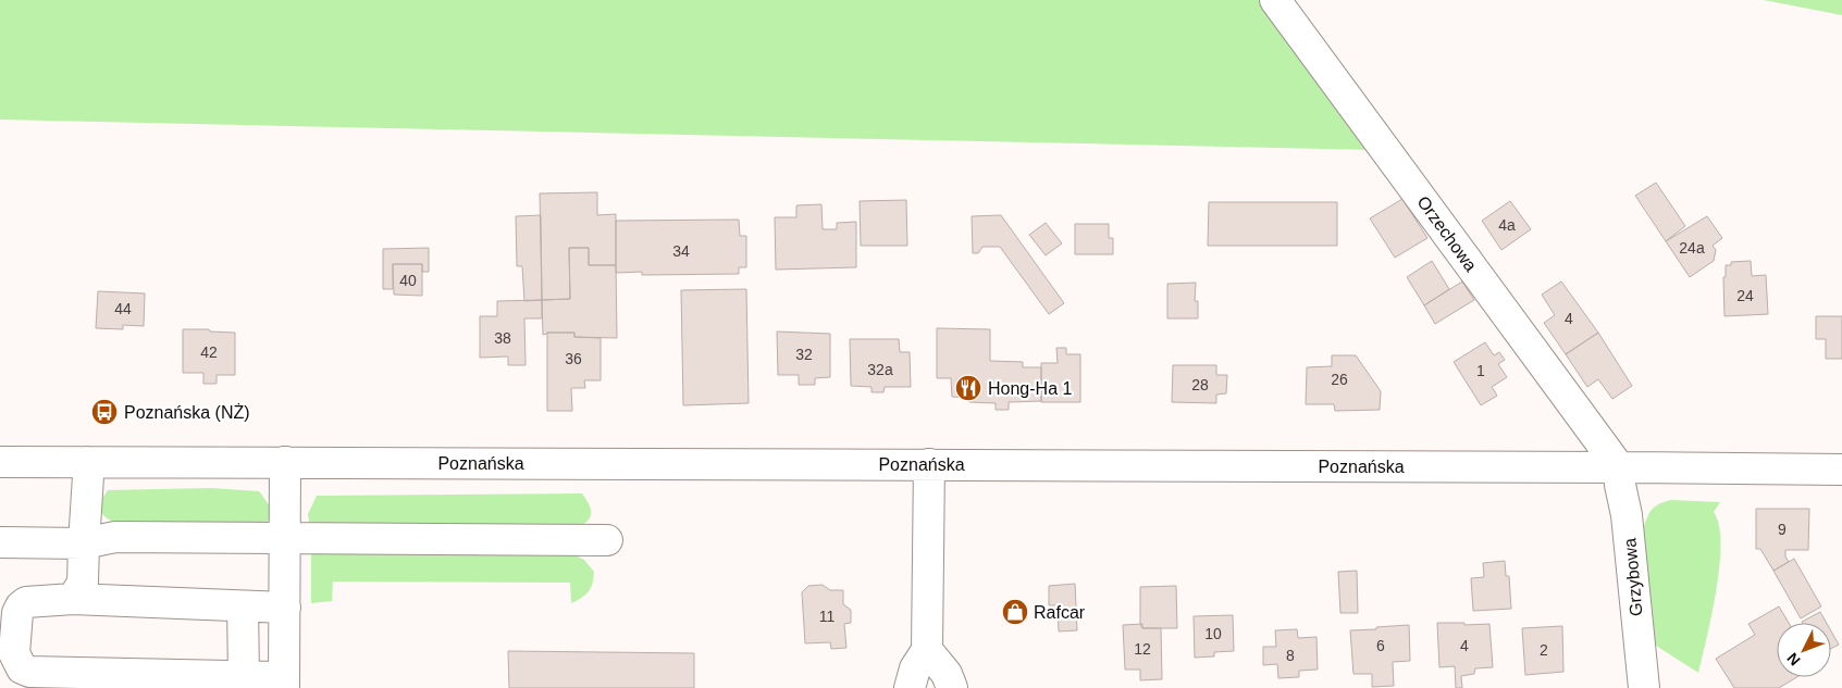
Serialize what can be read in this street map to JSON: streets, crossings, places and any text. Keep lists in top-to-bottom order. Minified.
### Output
{"streets":{"street":["Orzechowa","Poznańska","Grzybowa"]},"crossings":[["Orzechowa","Poznańska"],["Orzechowa","Grzybowa"],["Poznańska","Grzybowa"]],"places":{"restaurant":["Hong-Ha 1"],"bus stop":["Poznańska (NŻ)"],"shop":["Rafcar"]},"house_numbers":["4a","24a","34","40","24","44","4","38","42","32","36","32a","1","26","28","9","11","10","6","4","12","2","8"],"north":"bottom left"}
